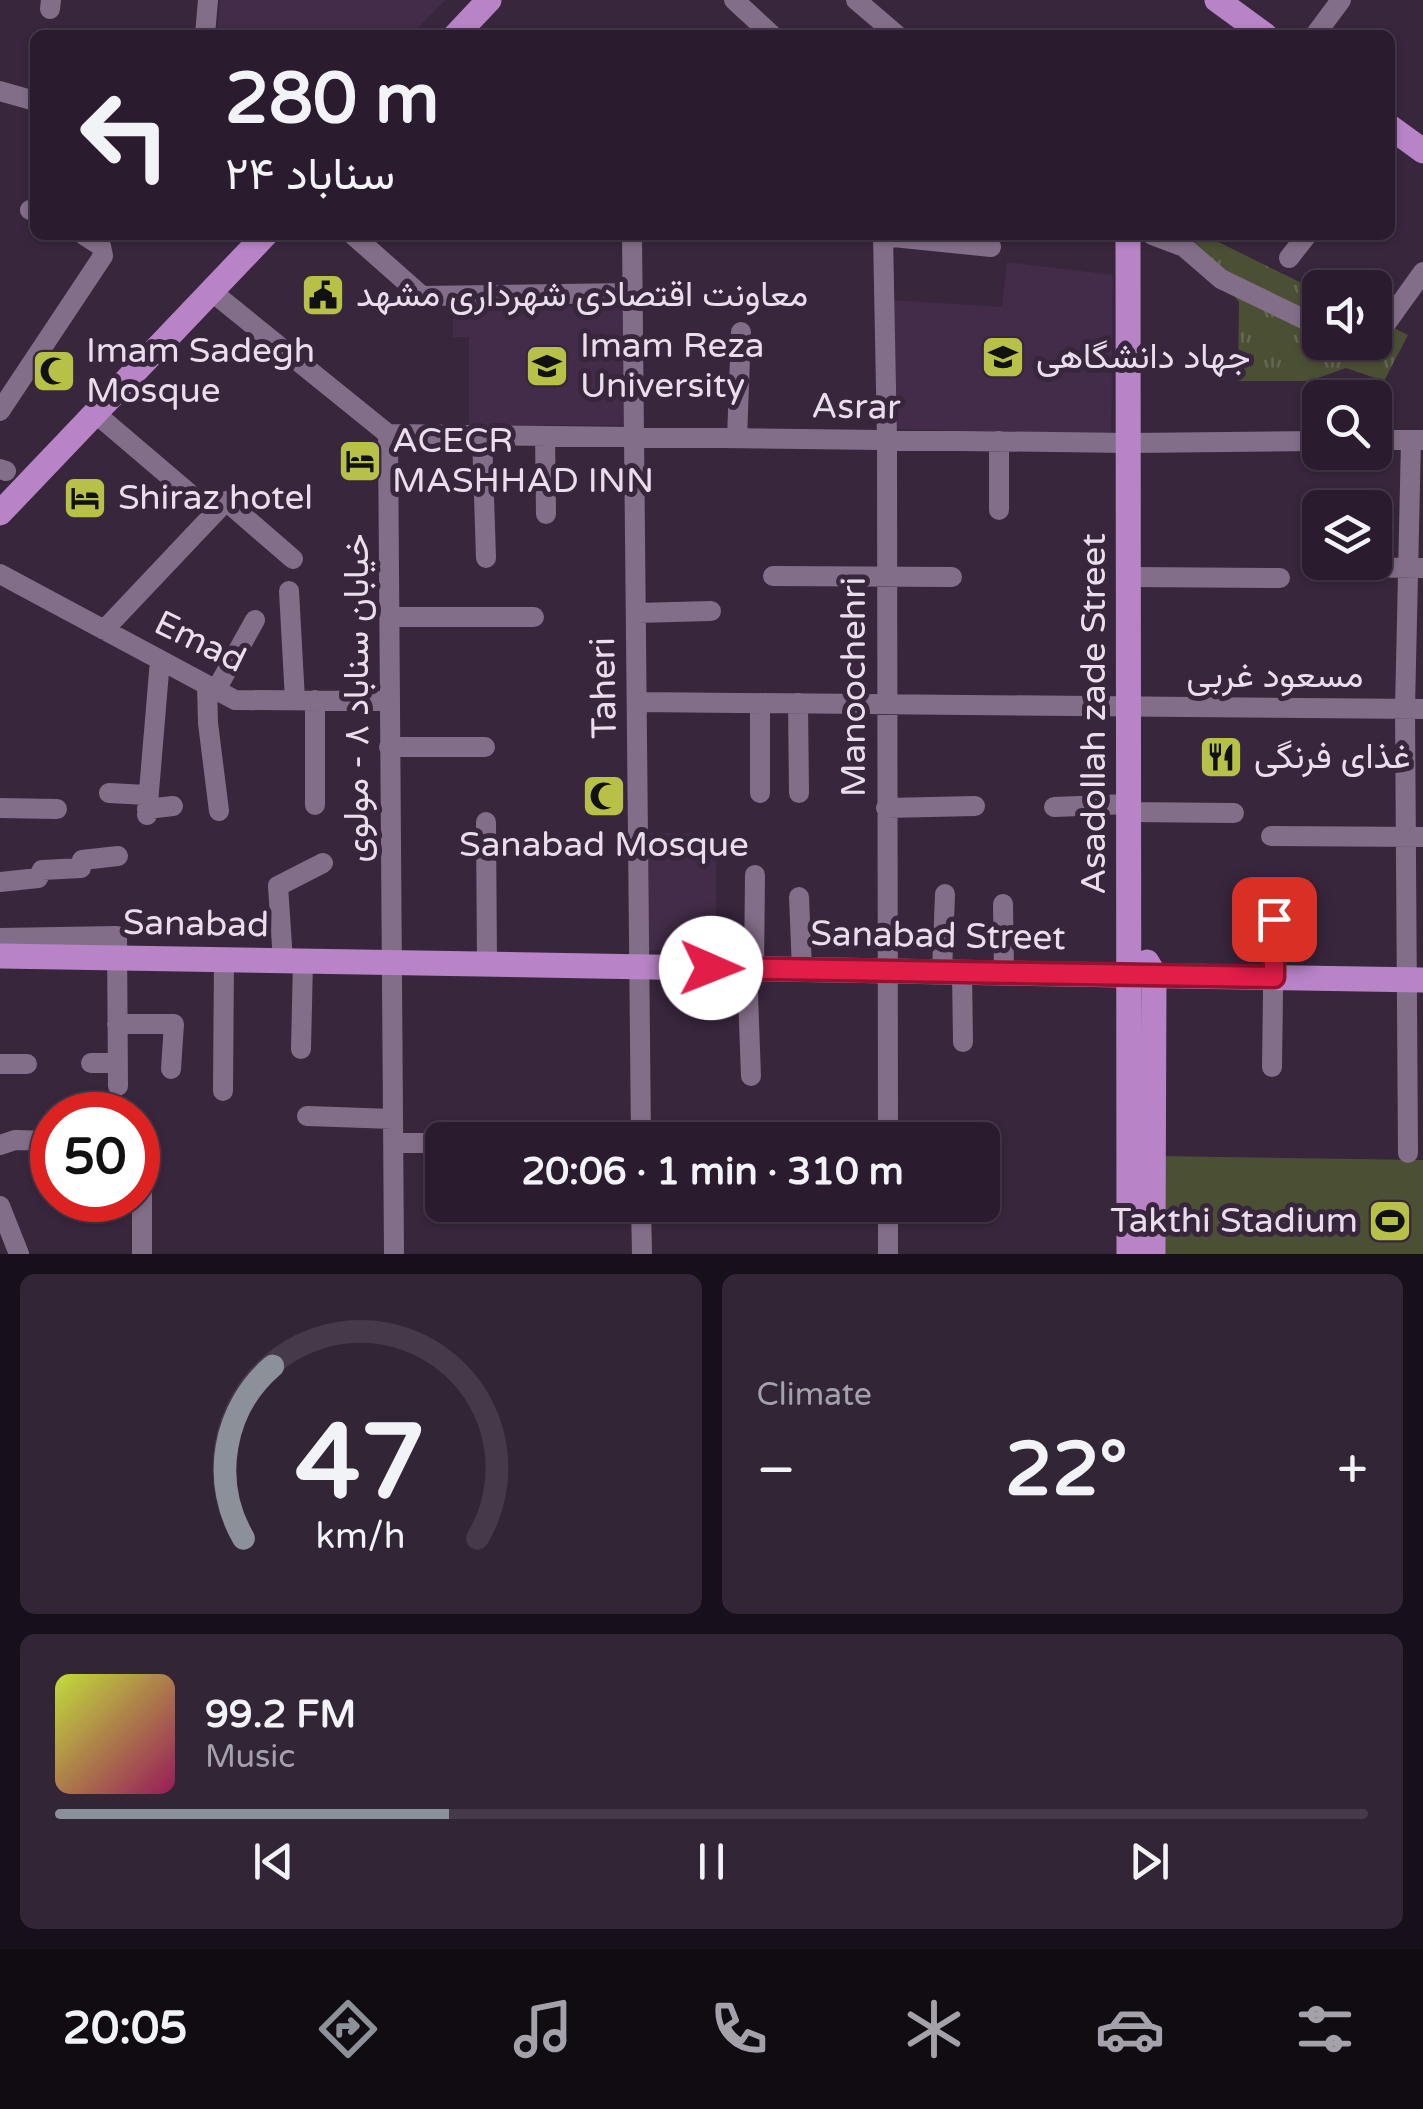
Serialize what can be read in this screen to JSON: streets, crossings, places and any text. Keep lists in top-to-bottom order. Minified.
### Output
{"streets":{"main road":["Asadollah zade Street","Sanabad","Sanabad Street"],"street":["Asrar","Emad","مسعود غربی","Manoochehri","Taheri","خیابان سناباد ۸ - مولوی"]},"crossings":[["Asrar","Manoochehri"],["Asrar","Taheri"],["Asrar","خیابان سناباد ۸ - مولوی"],["Asrar","Asadollah zade Street"],["Emad","خیابان سناباد ۸ - مولوی"],["مسعود غربی","Manoochehri"],["مسعود غربی","Taheri"],["مسعود غربی","Asadollah zade Street"],["Manoochehri","Sanabad Street"],["Taheri","Sanabad Street"],["خیابان سناباد ۸ - مولوی","Sanabad"],["خیابان سناباد ۸ - مولوی","Sanabad Street"],["Asadollah zade Street","Sanabad Street"],["Sanabad","Sanabad Street"]],"places":{"public building":["معاونت اقتصادی شهرداری مشهد"],"school or university":["جهاد دانشگاهی","Imam Reza University"],"mosque":["Imam Sadegh Mosque","Sanabad Mosque"],"hotel":["ACECR MASHHAD INN","Shiraz hotel"],"restaurant":["غذای فرنگی"],"sports":["Takthi Stadium"]},"page":{"turn":["280 m","سناباد ۲۴"],"limit":"50","trip":"20:06 · 1 min · 310 m","tile":"Climate","heat":["−","22°","+"],"song":["99.2 FM","Music"],"tabs":"20:05","gauge":["47","km/h"]}}
